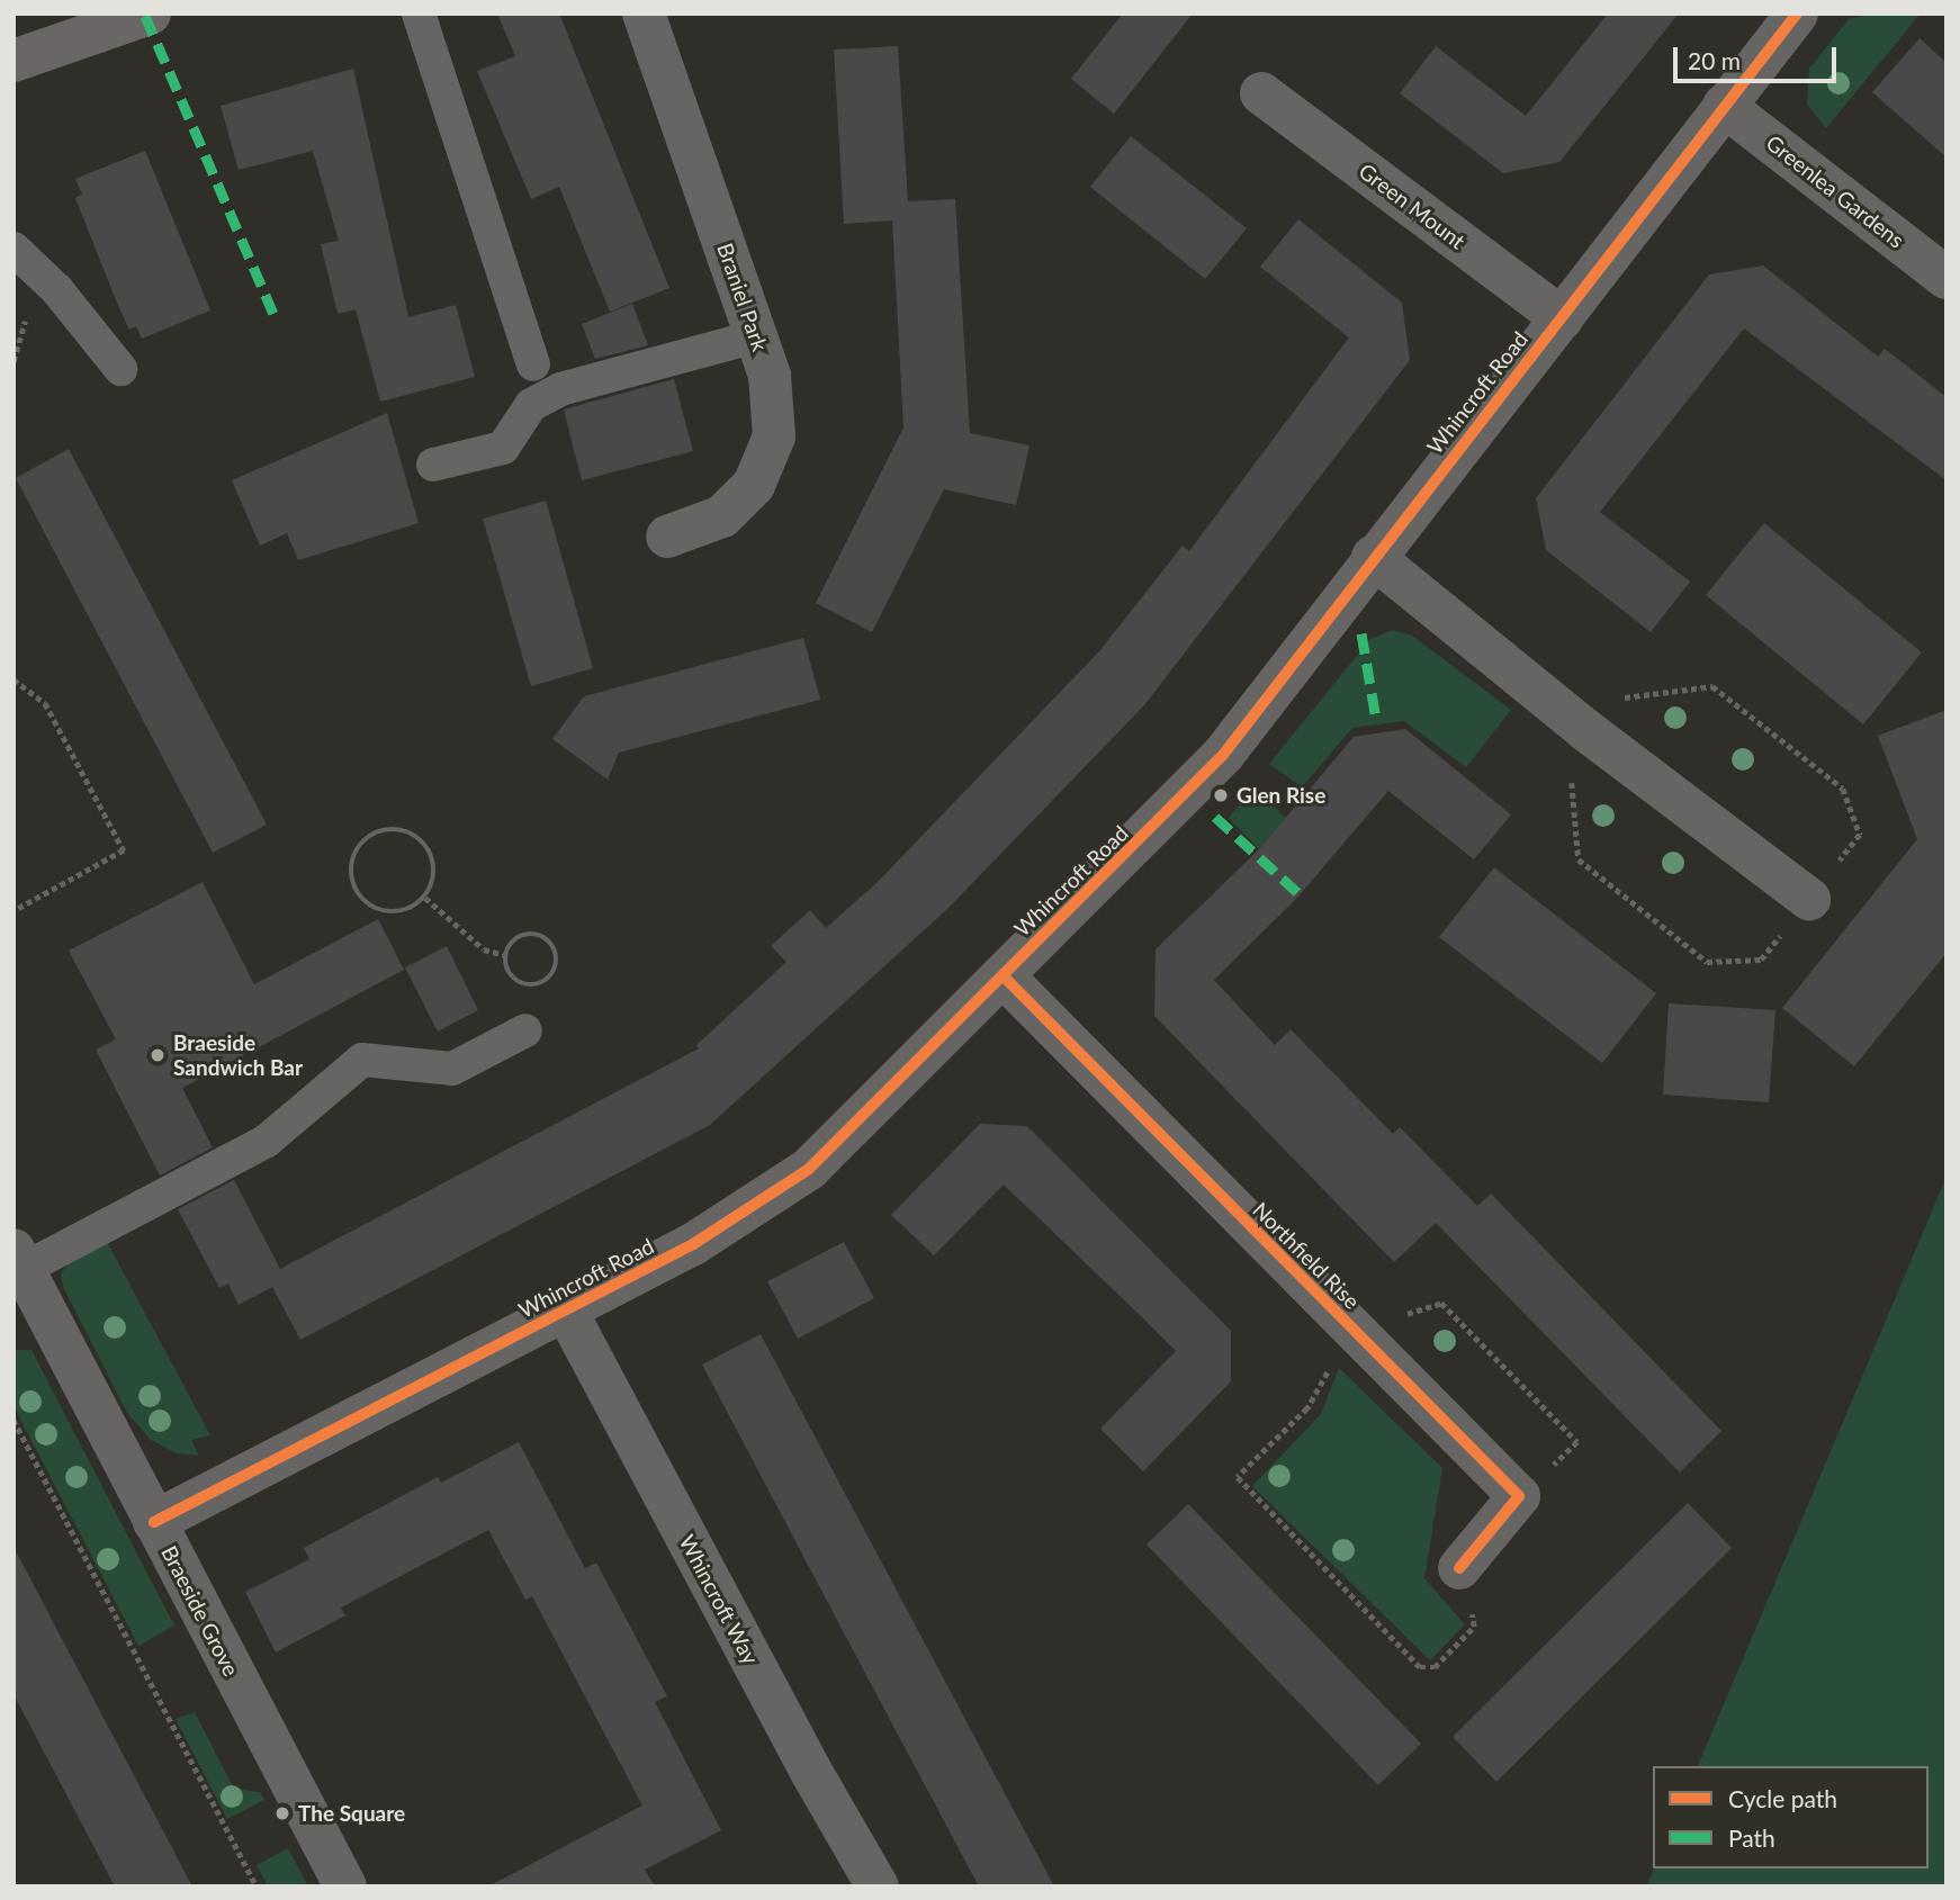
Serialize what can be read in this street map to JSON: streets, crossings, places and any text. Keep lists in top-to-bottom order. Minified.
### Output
{"streets":{"street":["Greenlea Gardens","Green Mount","Braniel Park","Whincroft Road","Northfield Rise","Whincroft Way","Braeside Grove"]},"crossings":[["Greenlea Gardens","Whincroft Road"],["Green Mount","Whincroft Road"],["Whincroft Road","Northfield Rise"],["Whincroft Road","Whincroft Way"],["Whincroft Road","Braeside Grove"]],"places":["Glen Rise","Braeside Sandwich Bar","The Square"],"legend":["Cycle path","Path"],"scale_bar":"20 m"}
